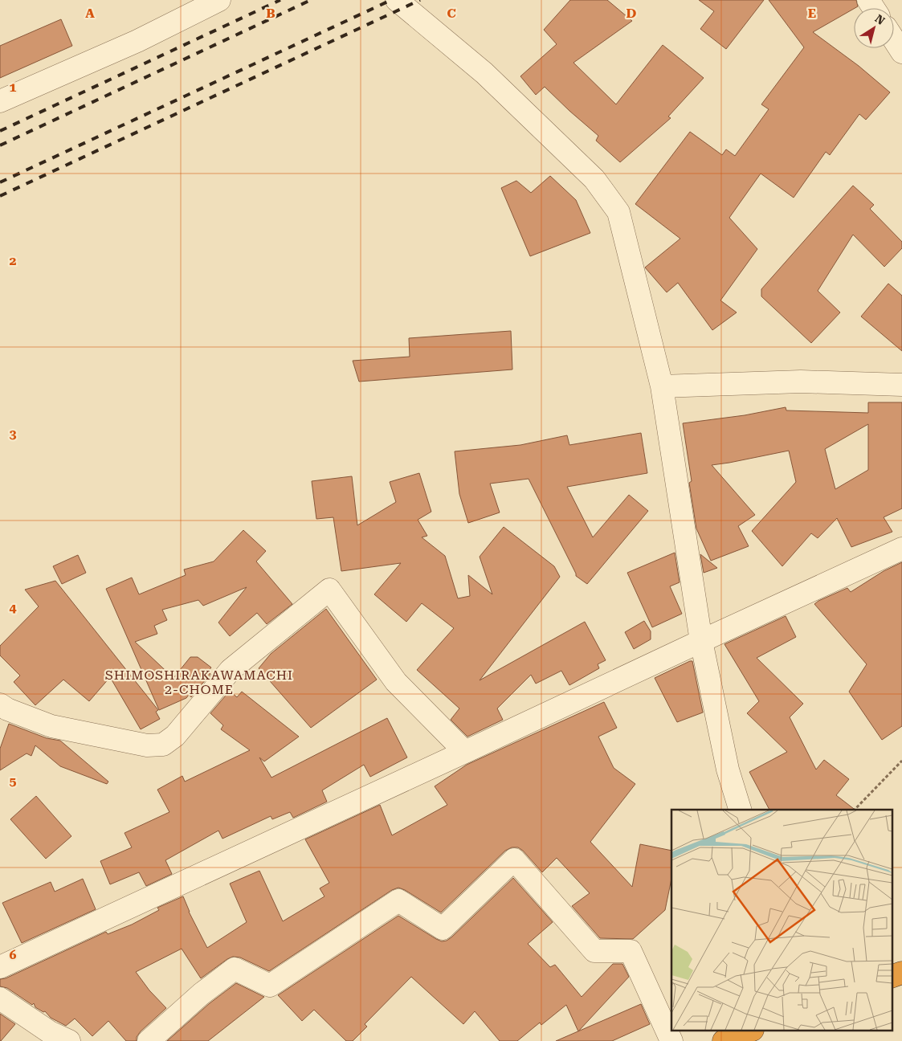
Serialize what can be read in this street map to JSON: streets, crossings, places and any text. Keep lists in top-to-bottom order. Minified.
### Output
{"districts":["SHIMOSHIRAKAWAMACHI 2-CHOME"],"north":"top right","grid":{"columns":["A","B","C","D","E"],"rows":["1","2","3","4","5","6"]}}
